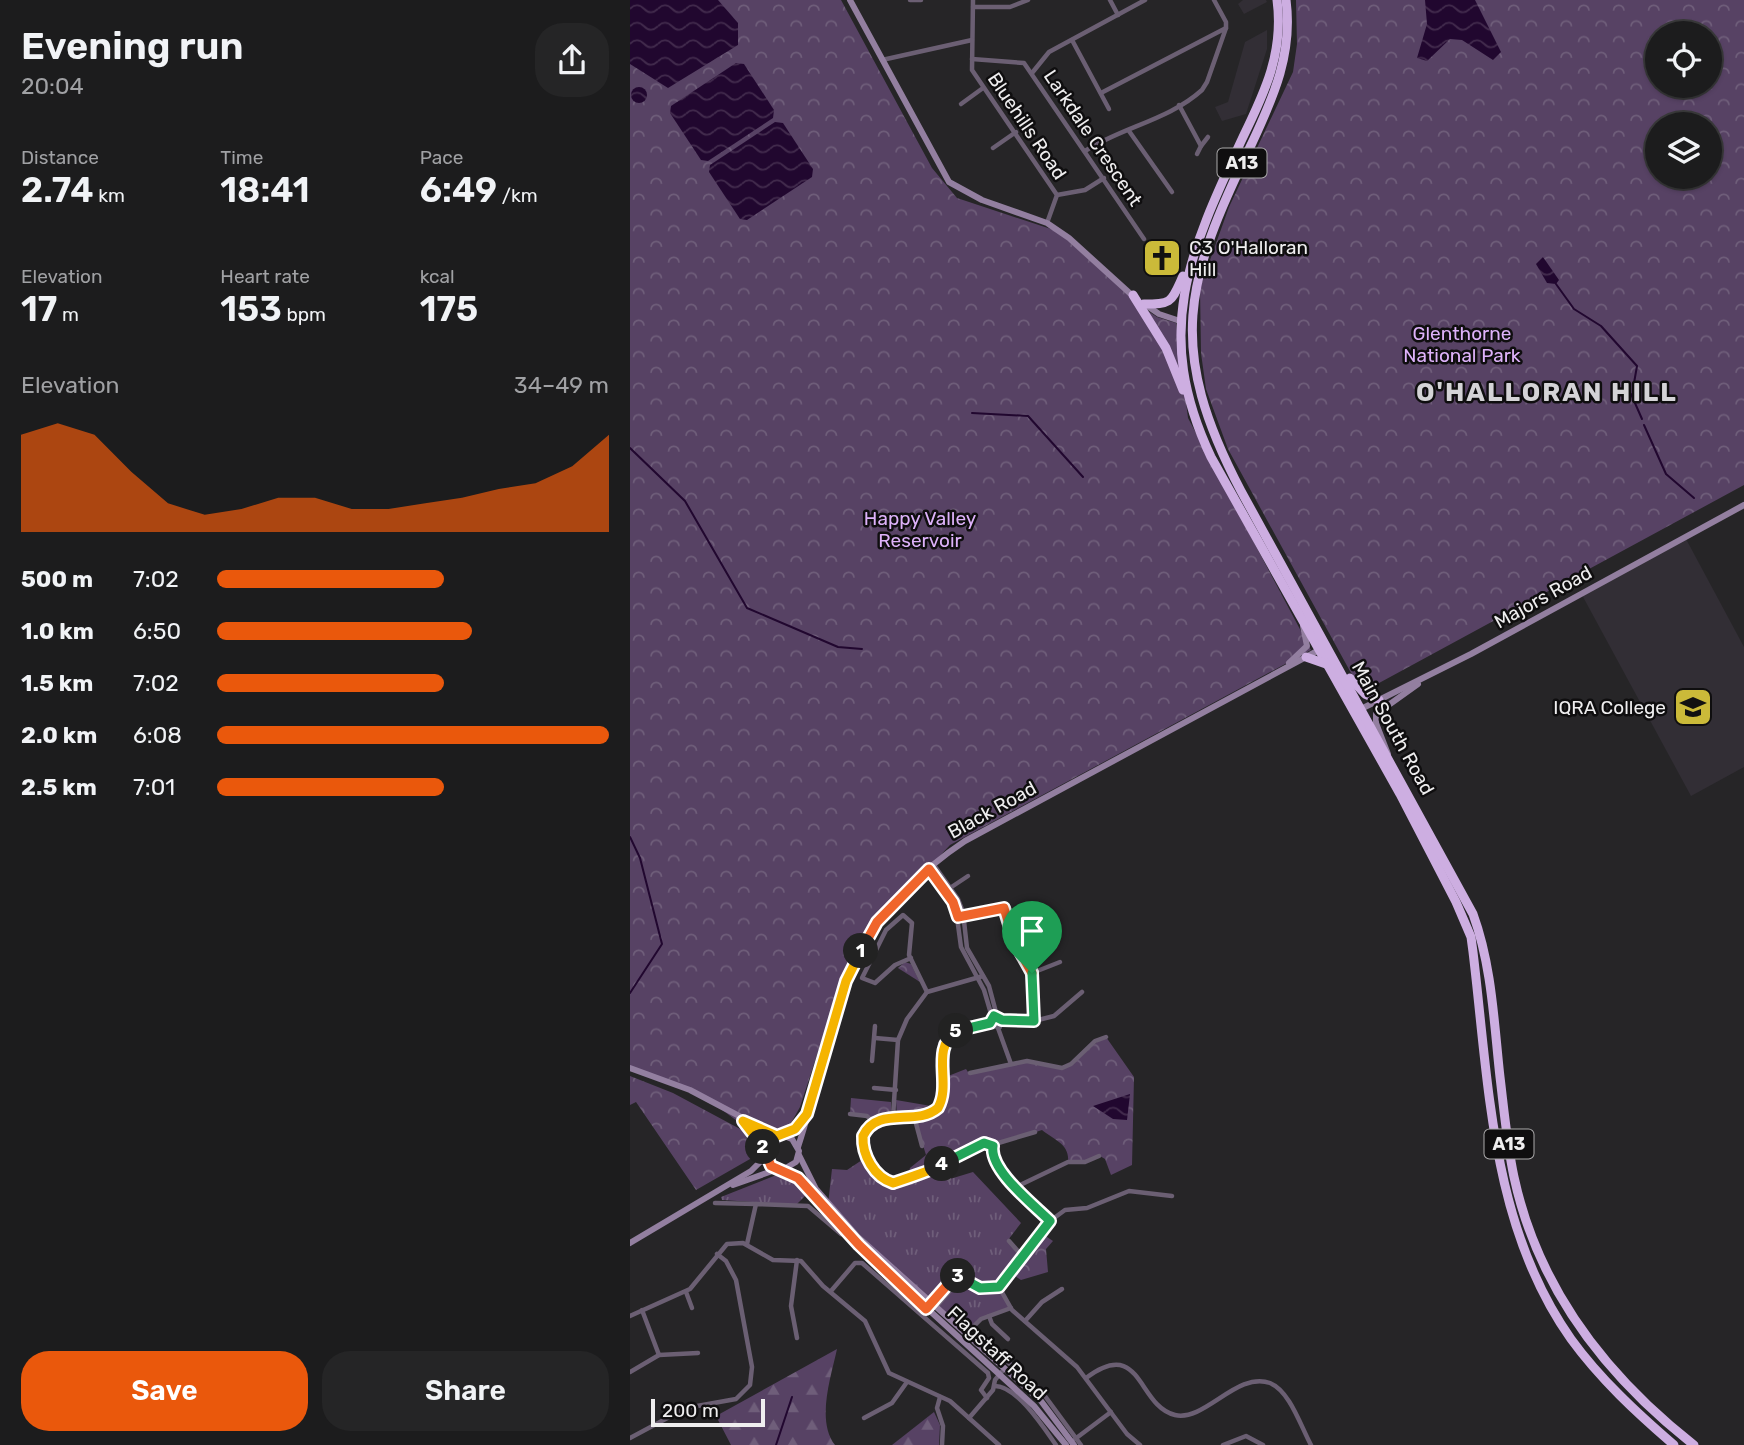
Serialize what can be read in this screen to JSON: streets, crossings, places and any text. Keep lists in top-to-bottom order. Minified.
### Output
{"streets":{"highway":["A13","Main South Road"],"main road":["Majors Road","Black Road","Flagstaff Road"],"street":["Bluehills Road","Larkdale Crescent"]},"crossings":[["Bluehills Road","Larkdale Crescent"],["A13","Majors Road"],["A13","Main South Road"],["A13","Black Road"],["Majors Road","Main South Road"],["Main South Road","Black Road"],["Black Road","Flagstaff Road"]],"districts":["O'HALLORAN HILL"],"parks":["Glenthorne National Park","Happy Valley Reservoir"],"places":{"church":["C3 O'Halloran Hill"],"school or university":["IQRA College"]},"scale_bar":"200 m","page":{"heading":["Evening run","20:04"],"stats":[["Distance","2.74 km"],["Time","18:41"],["Pace","6:49 /km"],["Elevation","17 m"],["Heart rate","153 bpm"],["kcal","175"]],"chart":["Elevation","34–49 m"],"list":[{"name":"500 m","note":"7:02"},{"name":"1.0 km","note":"6:50"},{"name":"1.5 km","note":"7:02"},{"name":"2.0 km","note":"6:08"},{"name":"2.5 km","note":"7:01"}],"pins":["1","5","2","4","3"],"buttons":["Save","Share"],"scale":"200 m"}}
